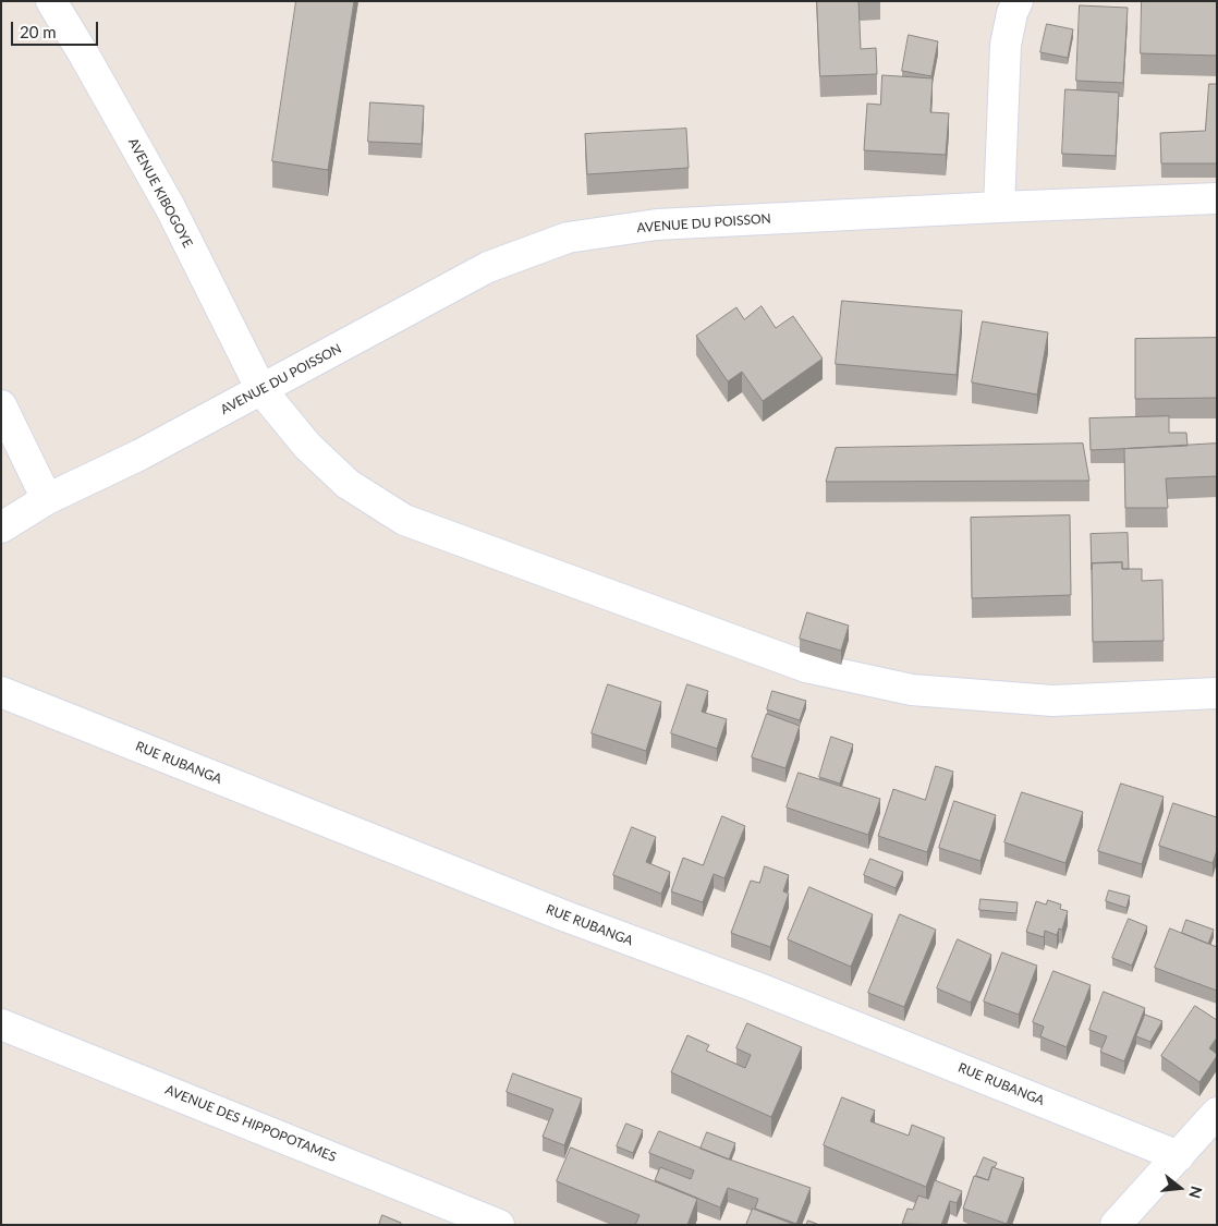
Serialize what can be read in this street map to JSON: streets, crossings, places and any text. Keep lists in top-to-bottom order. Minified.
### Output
{"streets":{"street":["AVENUE KIBOGOYE","AVENUE DU POISSON","RUE RUBANGA","AVENUE DES HIPPOPOTAMES"]},"crossings":[["AVENUE KIBOGOYE","AVENUE DU POISSON"]],"scale_bar":"20 m","north":"right"}
